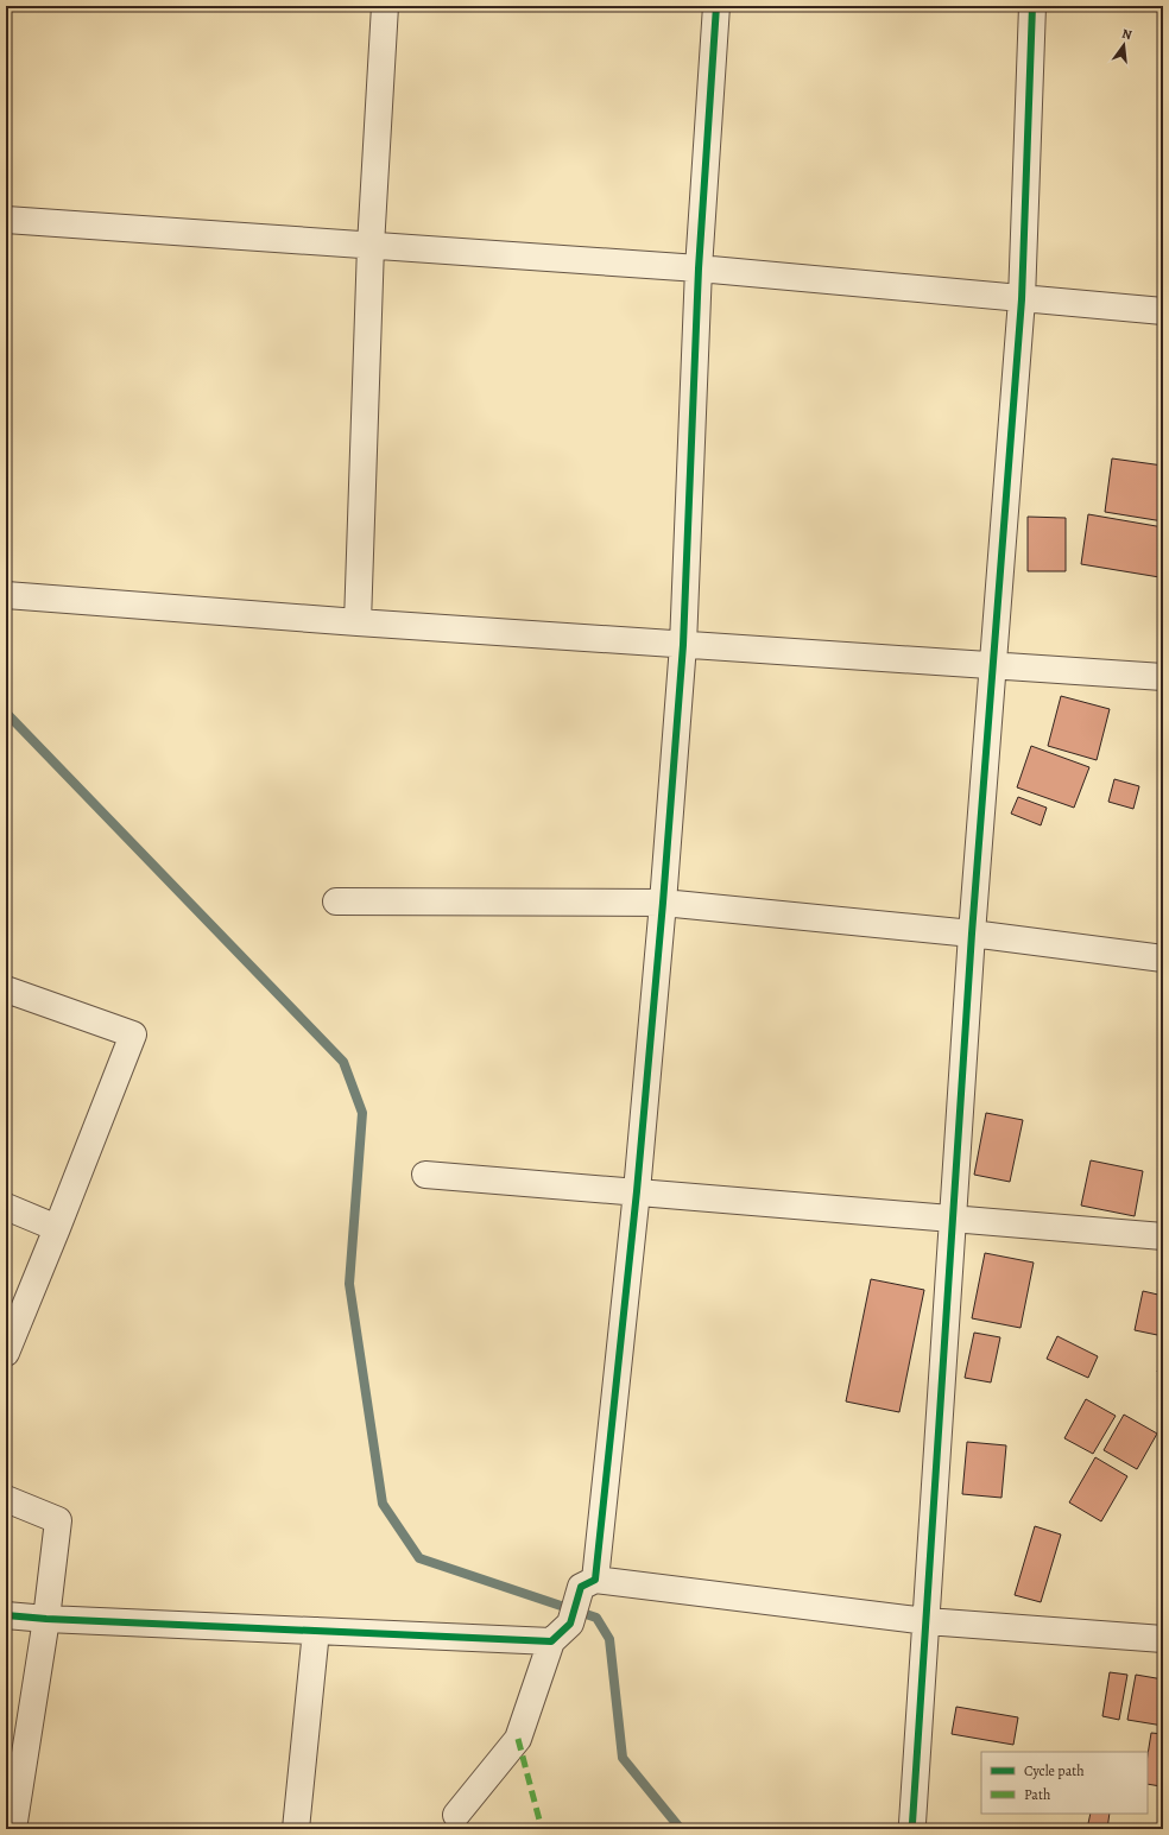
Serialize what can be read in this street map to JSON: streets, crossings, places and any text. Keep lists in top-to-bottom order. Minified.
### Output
{"legend":["Cycle path","Path"],"north":"top"}
